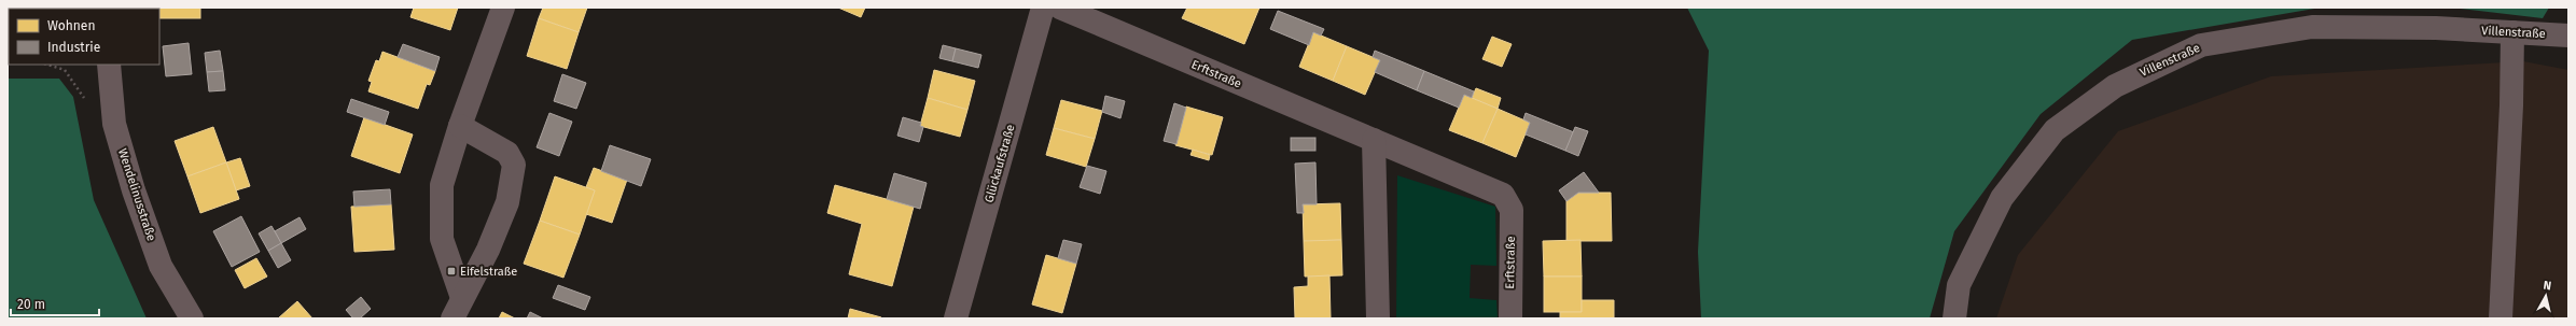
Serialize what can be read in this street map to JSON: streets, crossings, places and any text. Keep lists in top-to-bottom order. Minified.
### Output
{"streets":{"main road":["Wendelinusstraße"],"street":["Villenstraße","Erftstraße","Glückaufstraße"]},"places":{"transit":["Eifelstraße"]},"legend":["Wohnen","Industrie"],"scale_bar":"20 m","north":"top"}
